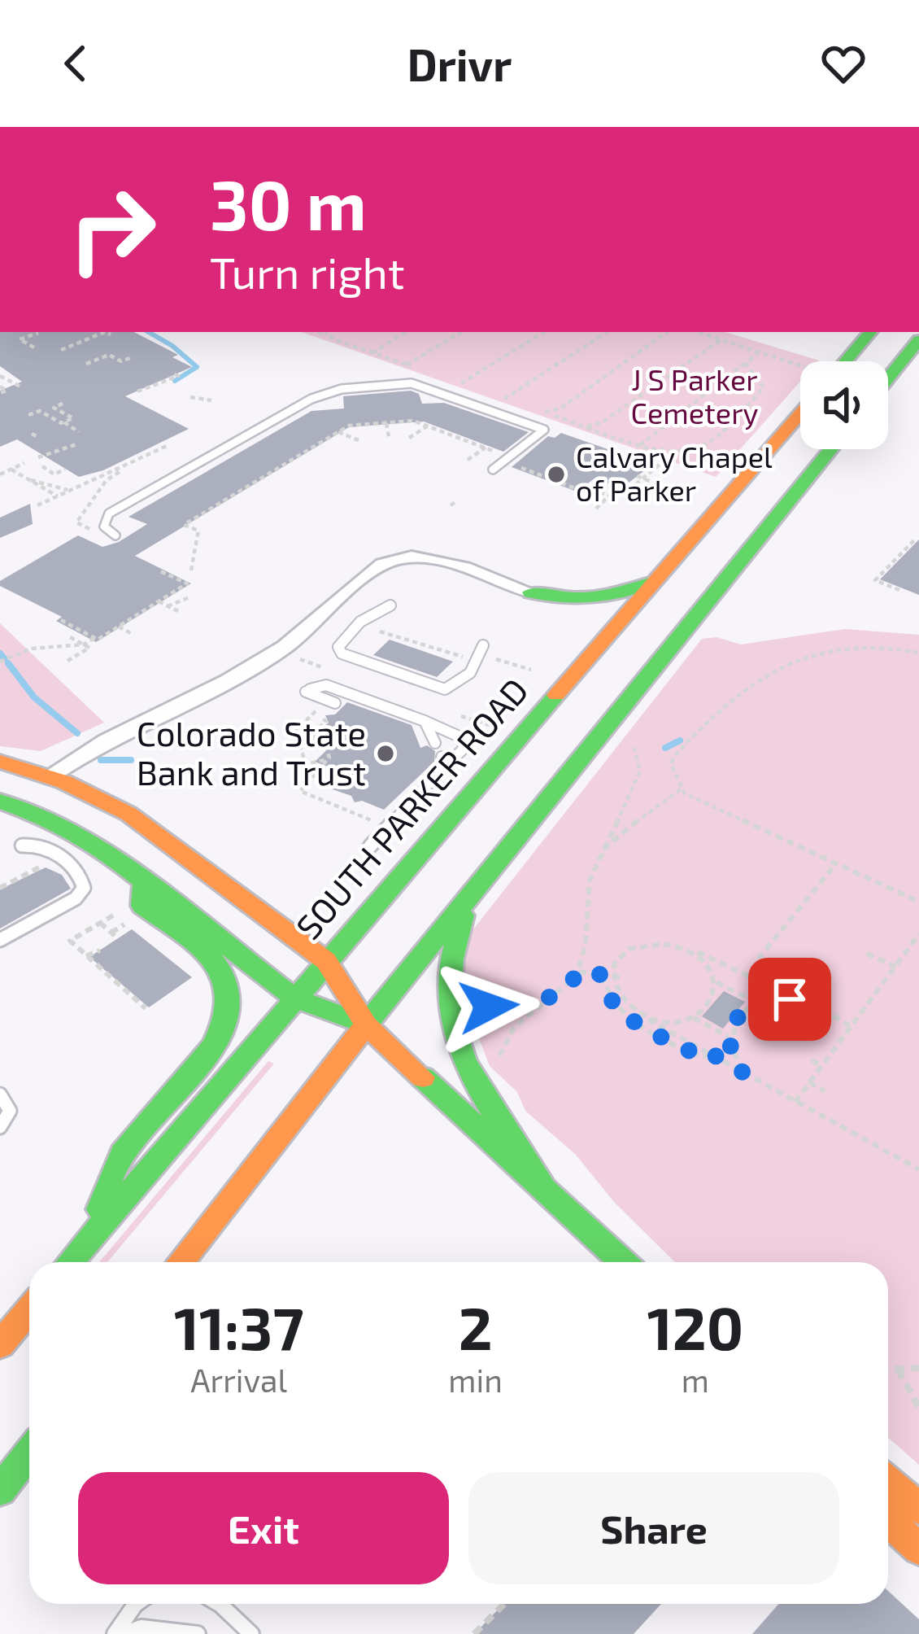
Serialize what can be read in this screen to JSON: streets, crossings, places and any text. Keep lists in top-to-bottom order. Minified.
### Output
{"streets":{"main road":["SOUTH PARKER ROAD"]},"parks":["J S Parker Cemetery"],"places":["Calvary Chapel of Parker","Colorado State Bank and Trust"],"page":{"header":"Drivr","turn":["30 m","Turn right"],"eta":["11:37","Arrival","2","min","120","m"],"buttons":["Exit","Share"]}}
